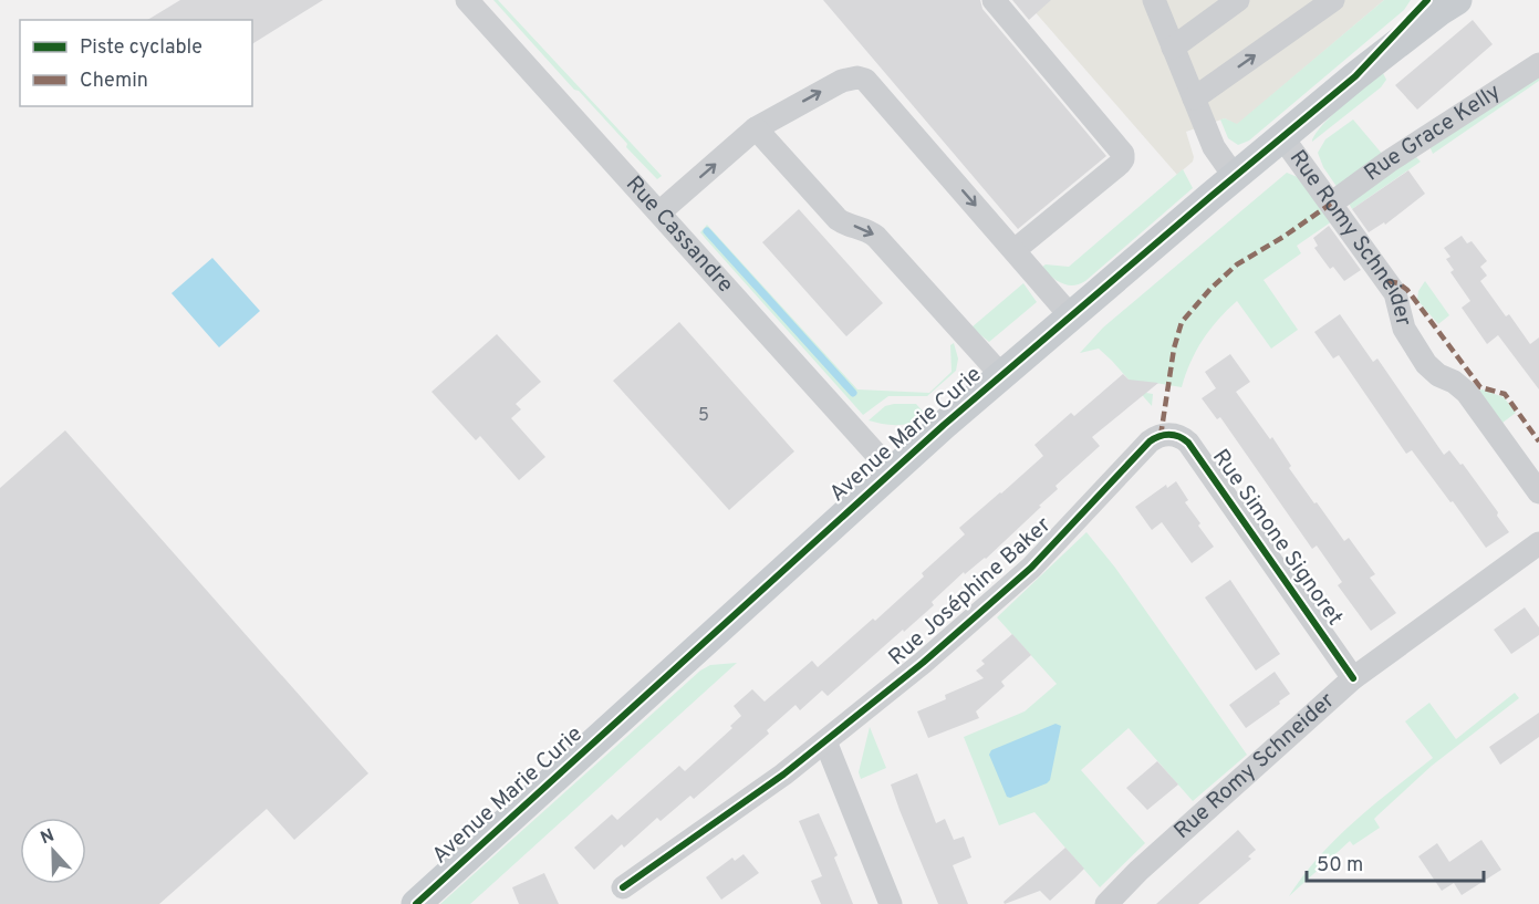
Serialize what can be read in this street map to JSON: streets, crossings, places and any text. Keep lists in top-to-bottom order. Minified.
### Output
{"streets":{"main road":["Avenue Marie Curie"],"street":["Rue Grace Kelly","Rue Cassandre","Rue Romy Schneider","Rue Simone Signoret","Rue Joséphine Baker"]},"crossings":[["Rue Grace Kelly","Rue Romy Schneider"],["Rue Cassandre","Avenue Marie Curie"],["Rue Romy Schneider","Avenue Marie Curie"],["Rue Romy Schneider","Rue Simone Signoret"],["Rue Simone Signoret","Rue Joséphine Baker"]],"house_numbers":["5"],"legend":["Piste cyclable","Chemin"],"scale_bar":"50 m","north":"top"}
